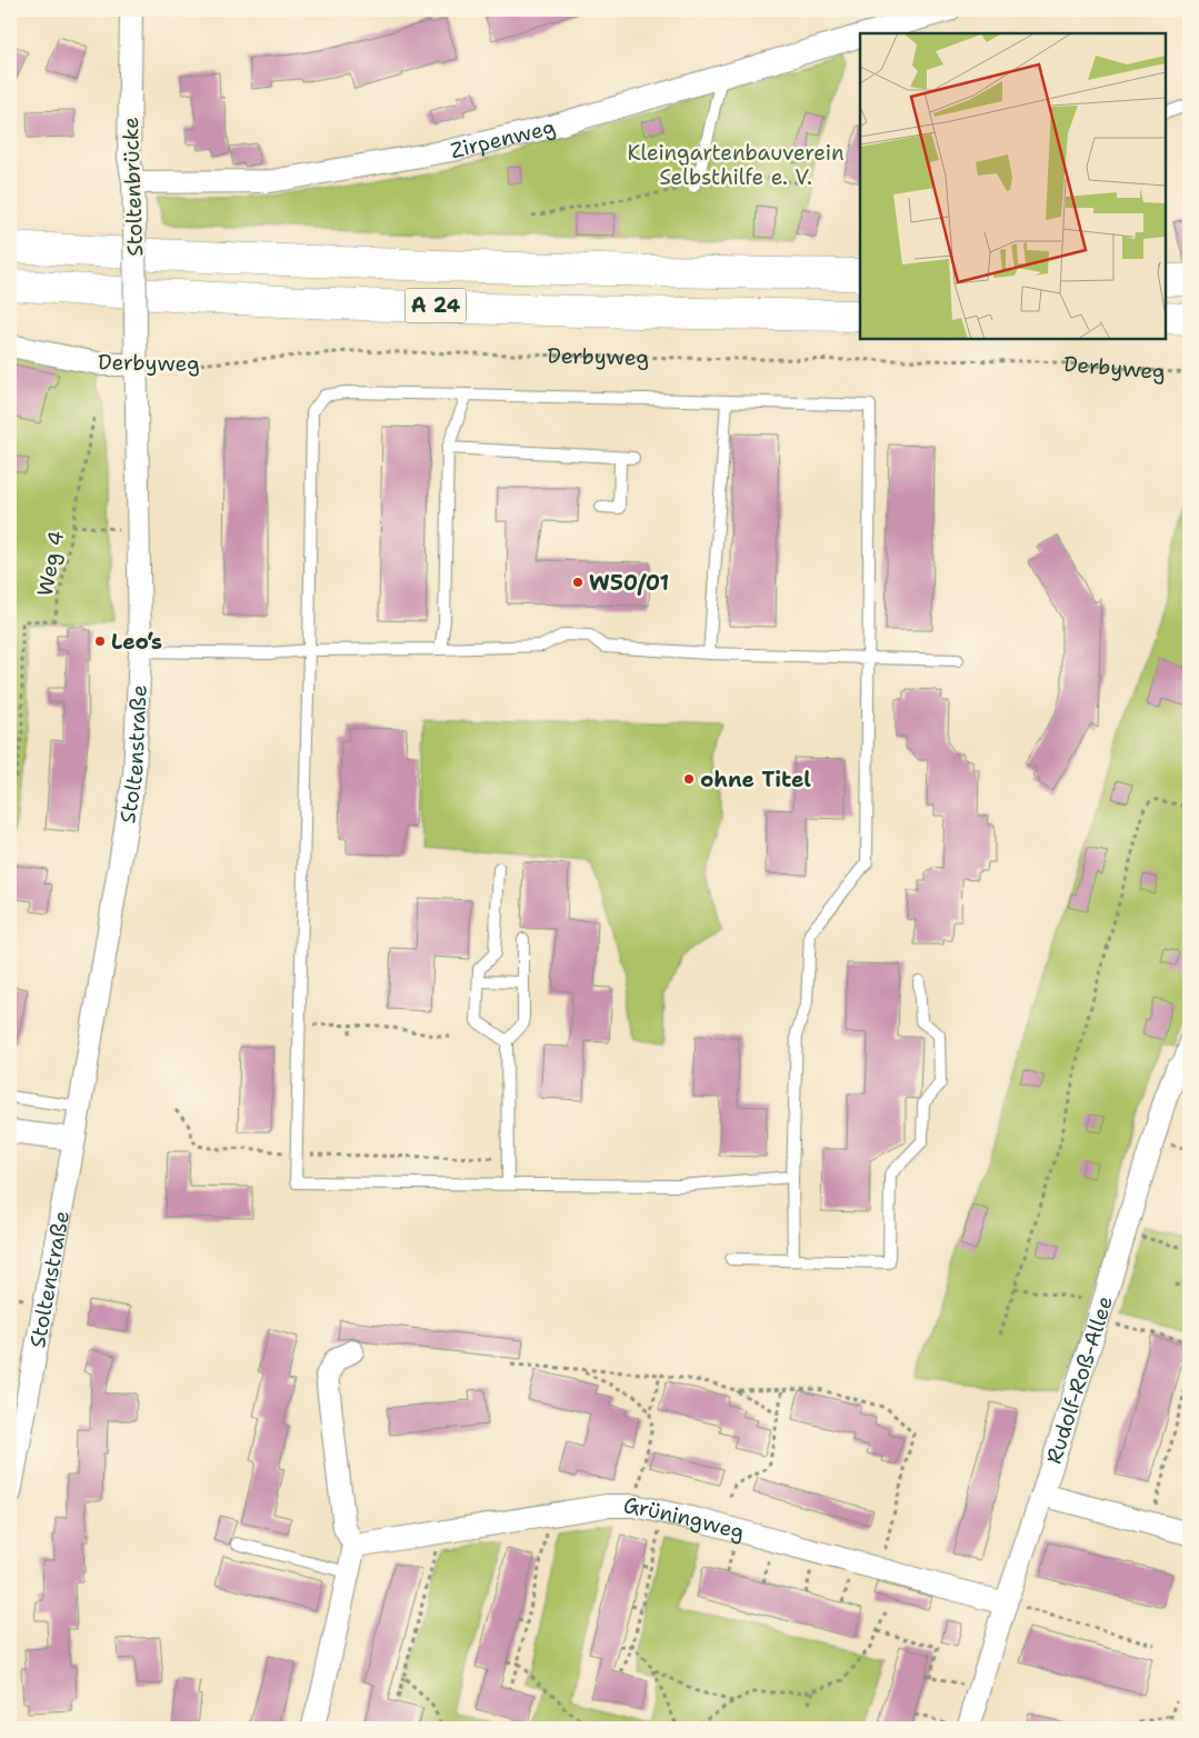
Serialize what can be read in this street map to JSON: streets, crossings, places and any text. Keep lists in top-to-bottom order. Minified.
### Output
{"streets":{"highway":["A 24"],"street":["Zirpenweg","Stoltenbrücke","Derbyweg","Stoltenstraße","Rudolf-Roß-Allee","Grüningweg"],"path":["Weg 4"]},"crossings":[["Zirpenweg","Stoltenbrücke"],["Stoltenbrücke","Derbyweg"],["Stoltenbrücke","Stoltenstraße"],["Derbyweg","Stoltenstraße"],["Rudolf-Roß-Allee","Grüningweg"]],"parks":["Kleingartenbauverein Selbsthilfe e. V."],"places":["W50/01","Leo‘s","ohne Titel"]}
